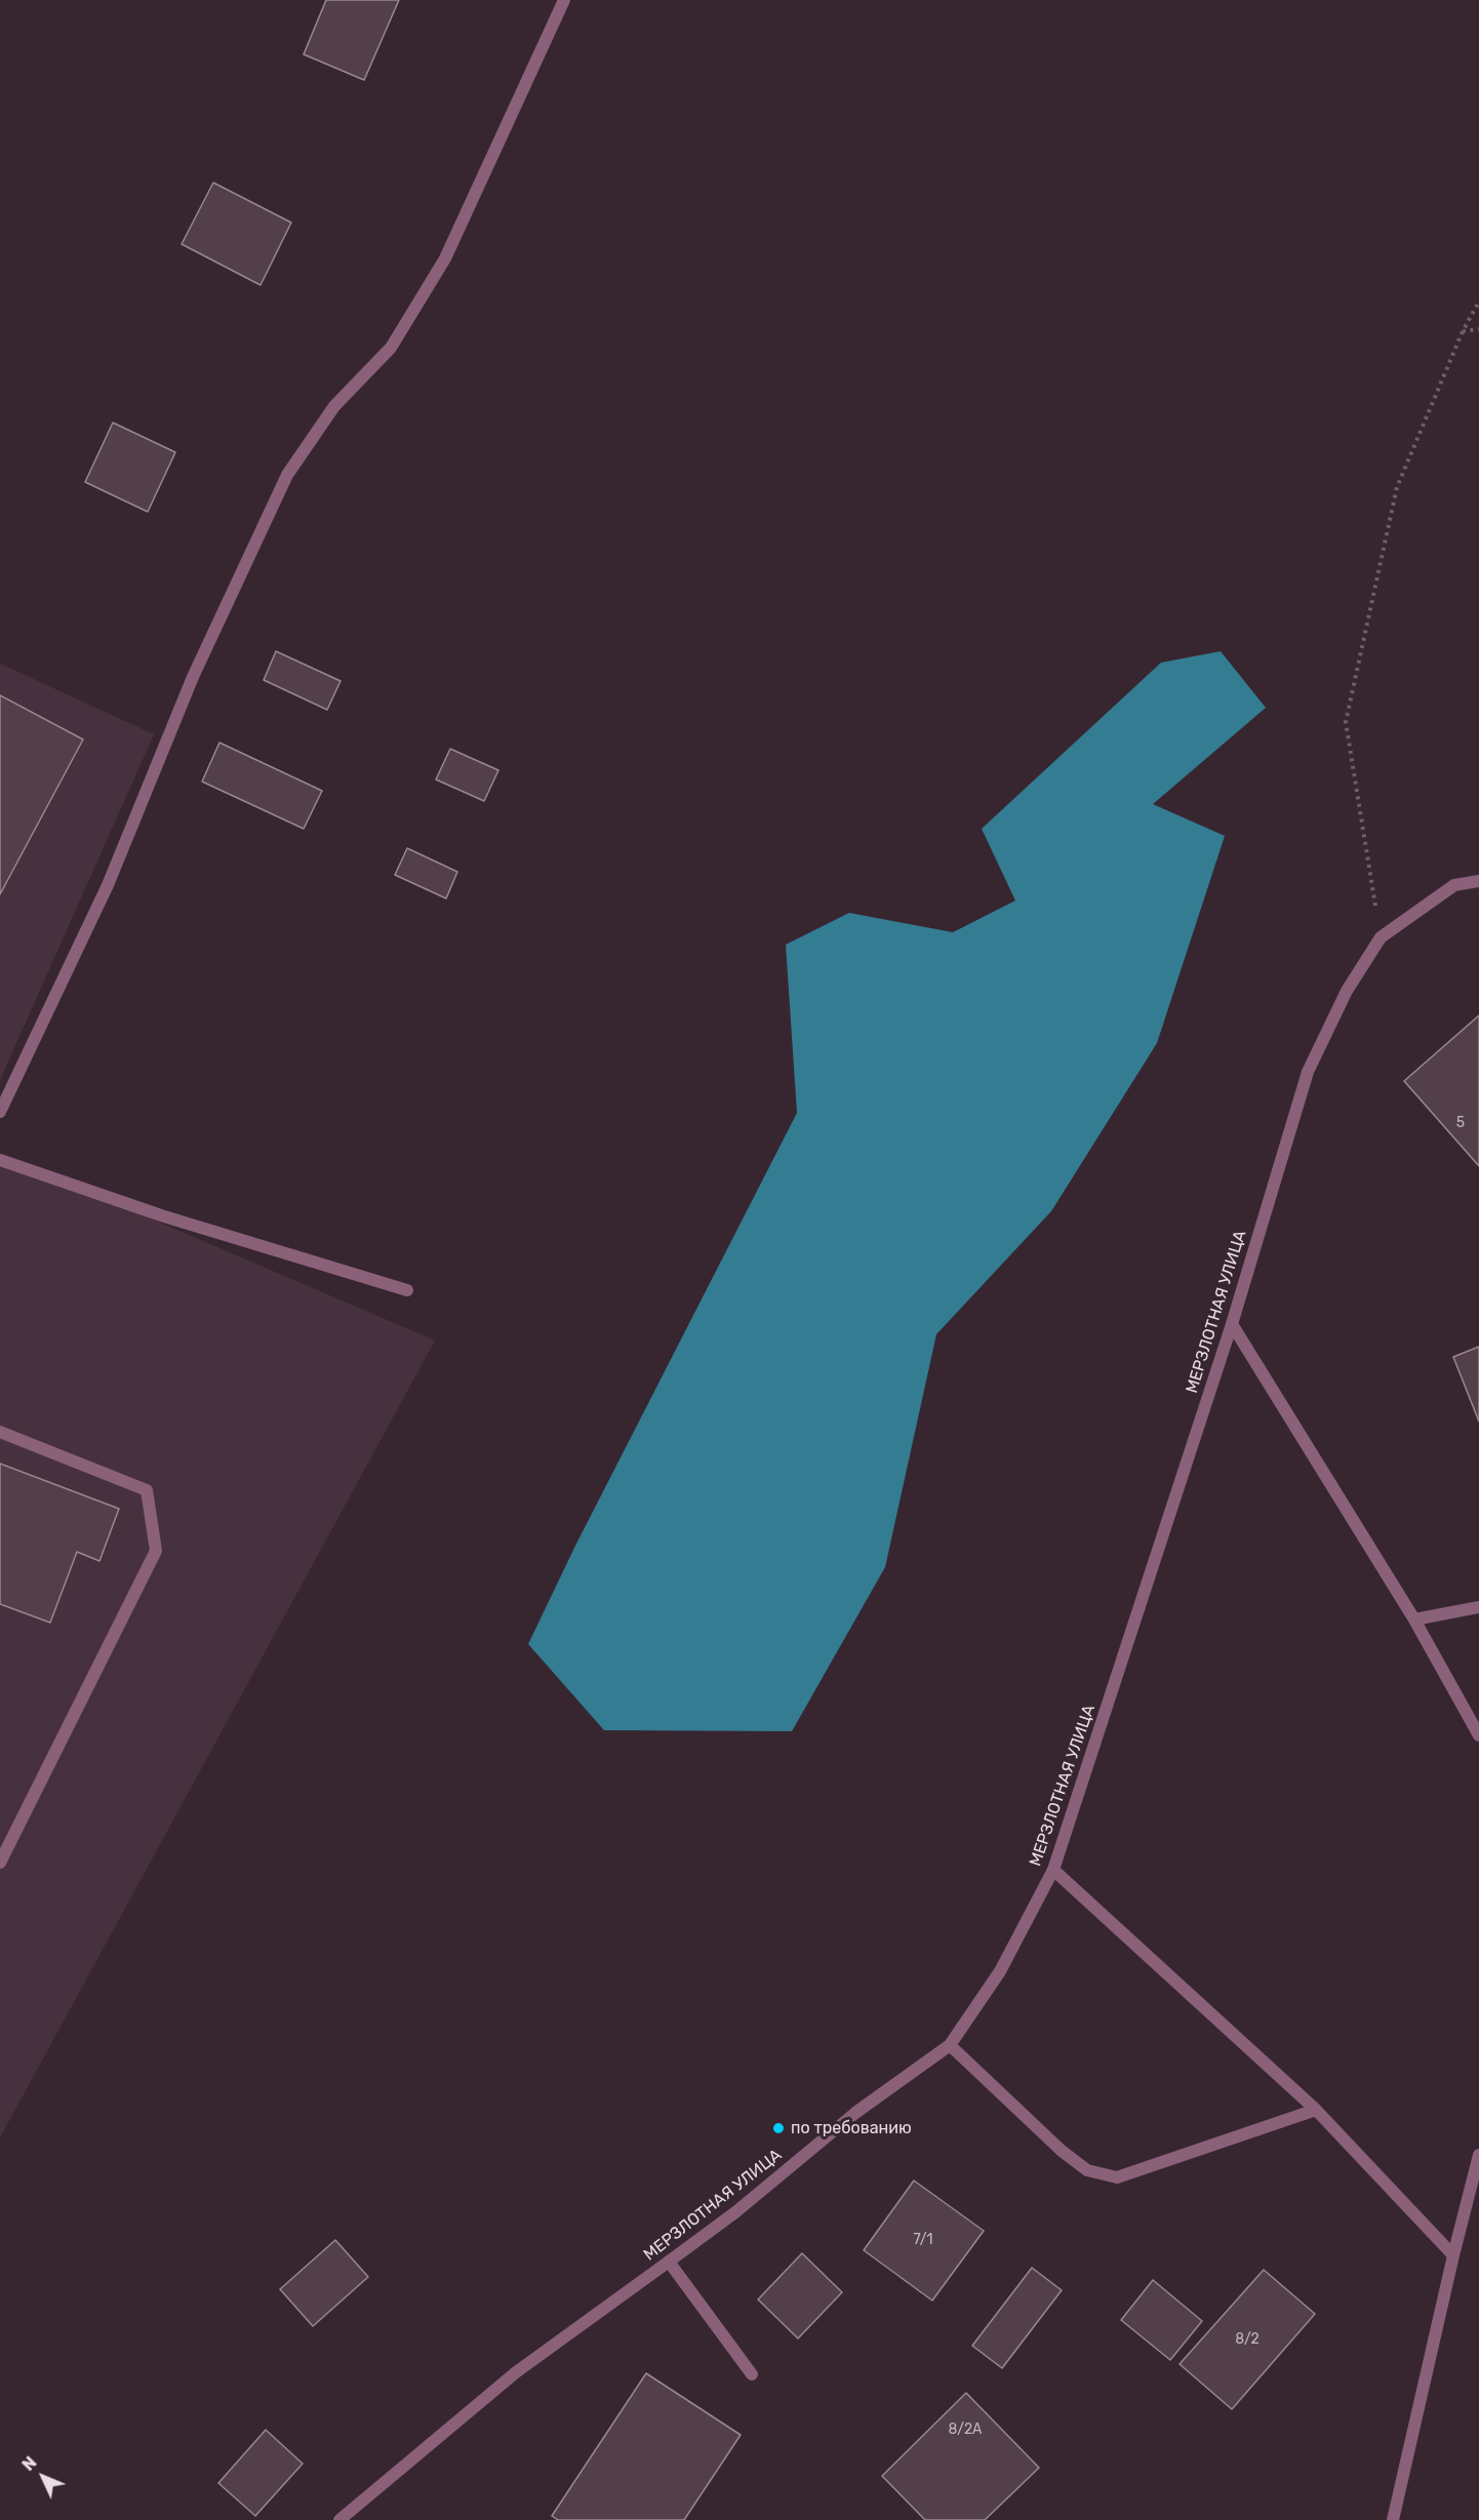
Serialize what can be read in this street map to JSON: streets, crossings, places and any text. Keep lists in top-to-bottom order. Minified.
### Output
{"streets":{"street":["МЕРЗЛОТНАЯ УЛИЦА"]},"places":["по требованию"],"house_numbers":["5","7/1","8/2","8/2А"],"north":"top left"}
